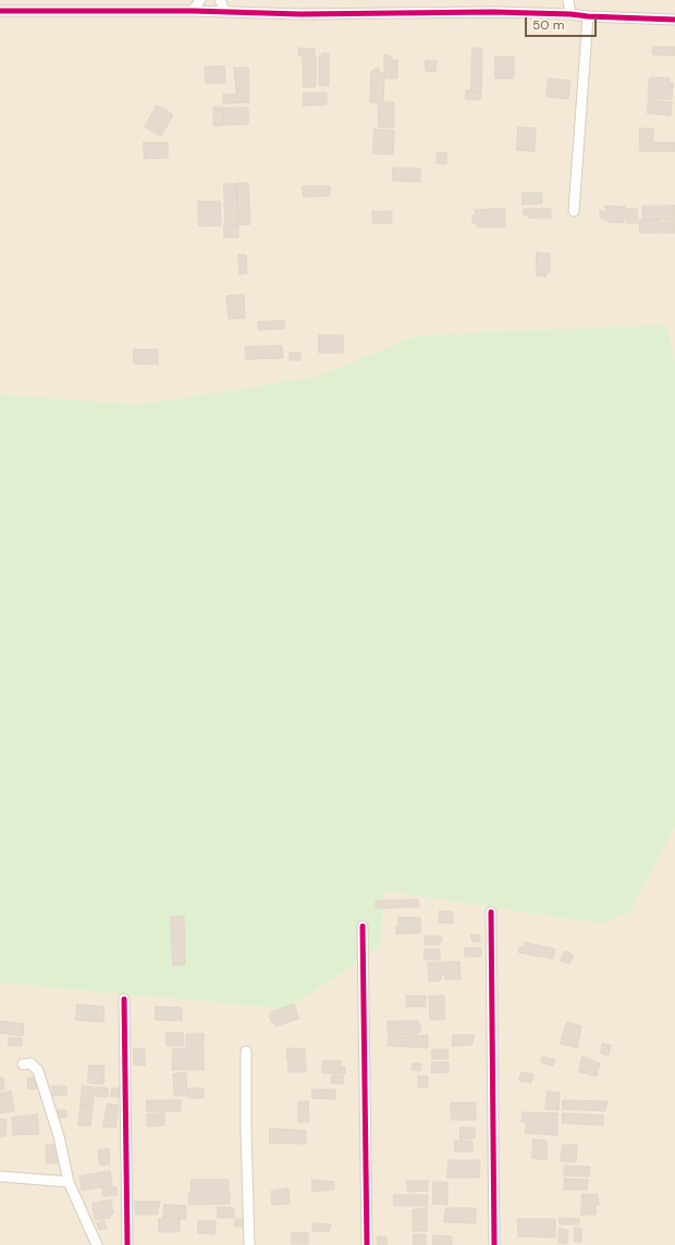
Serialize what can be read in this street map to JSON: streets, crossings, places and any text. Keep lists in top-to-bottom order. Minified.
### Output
{"scale_bar":"50 m"}
